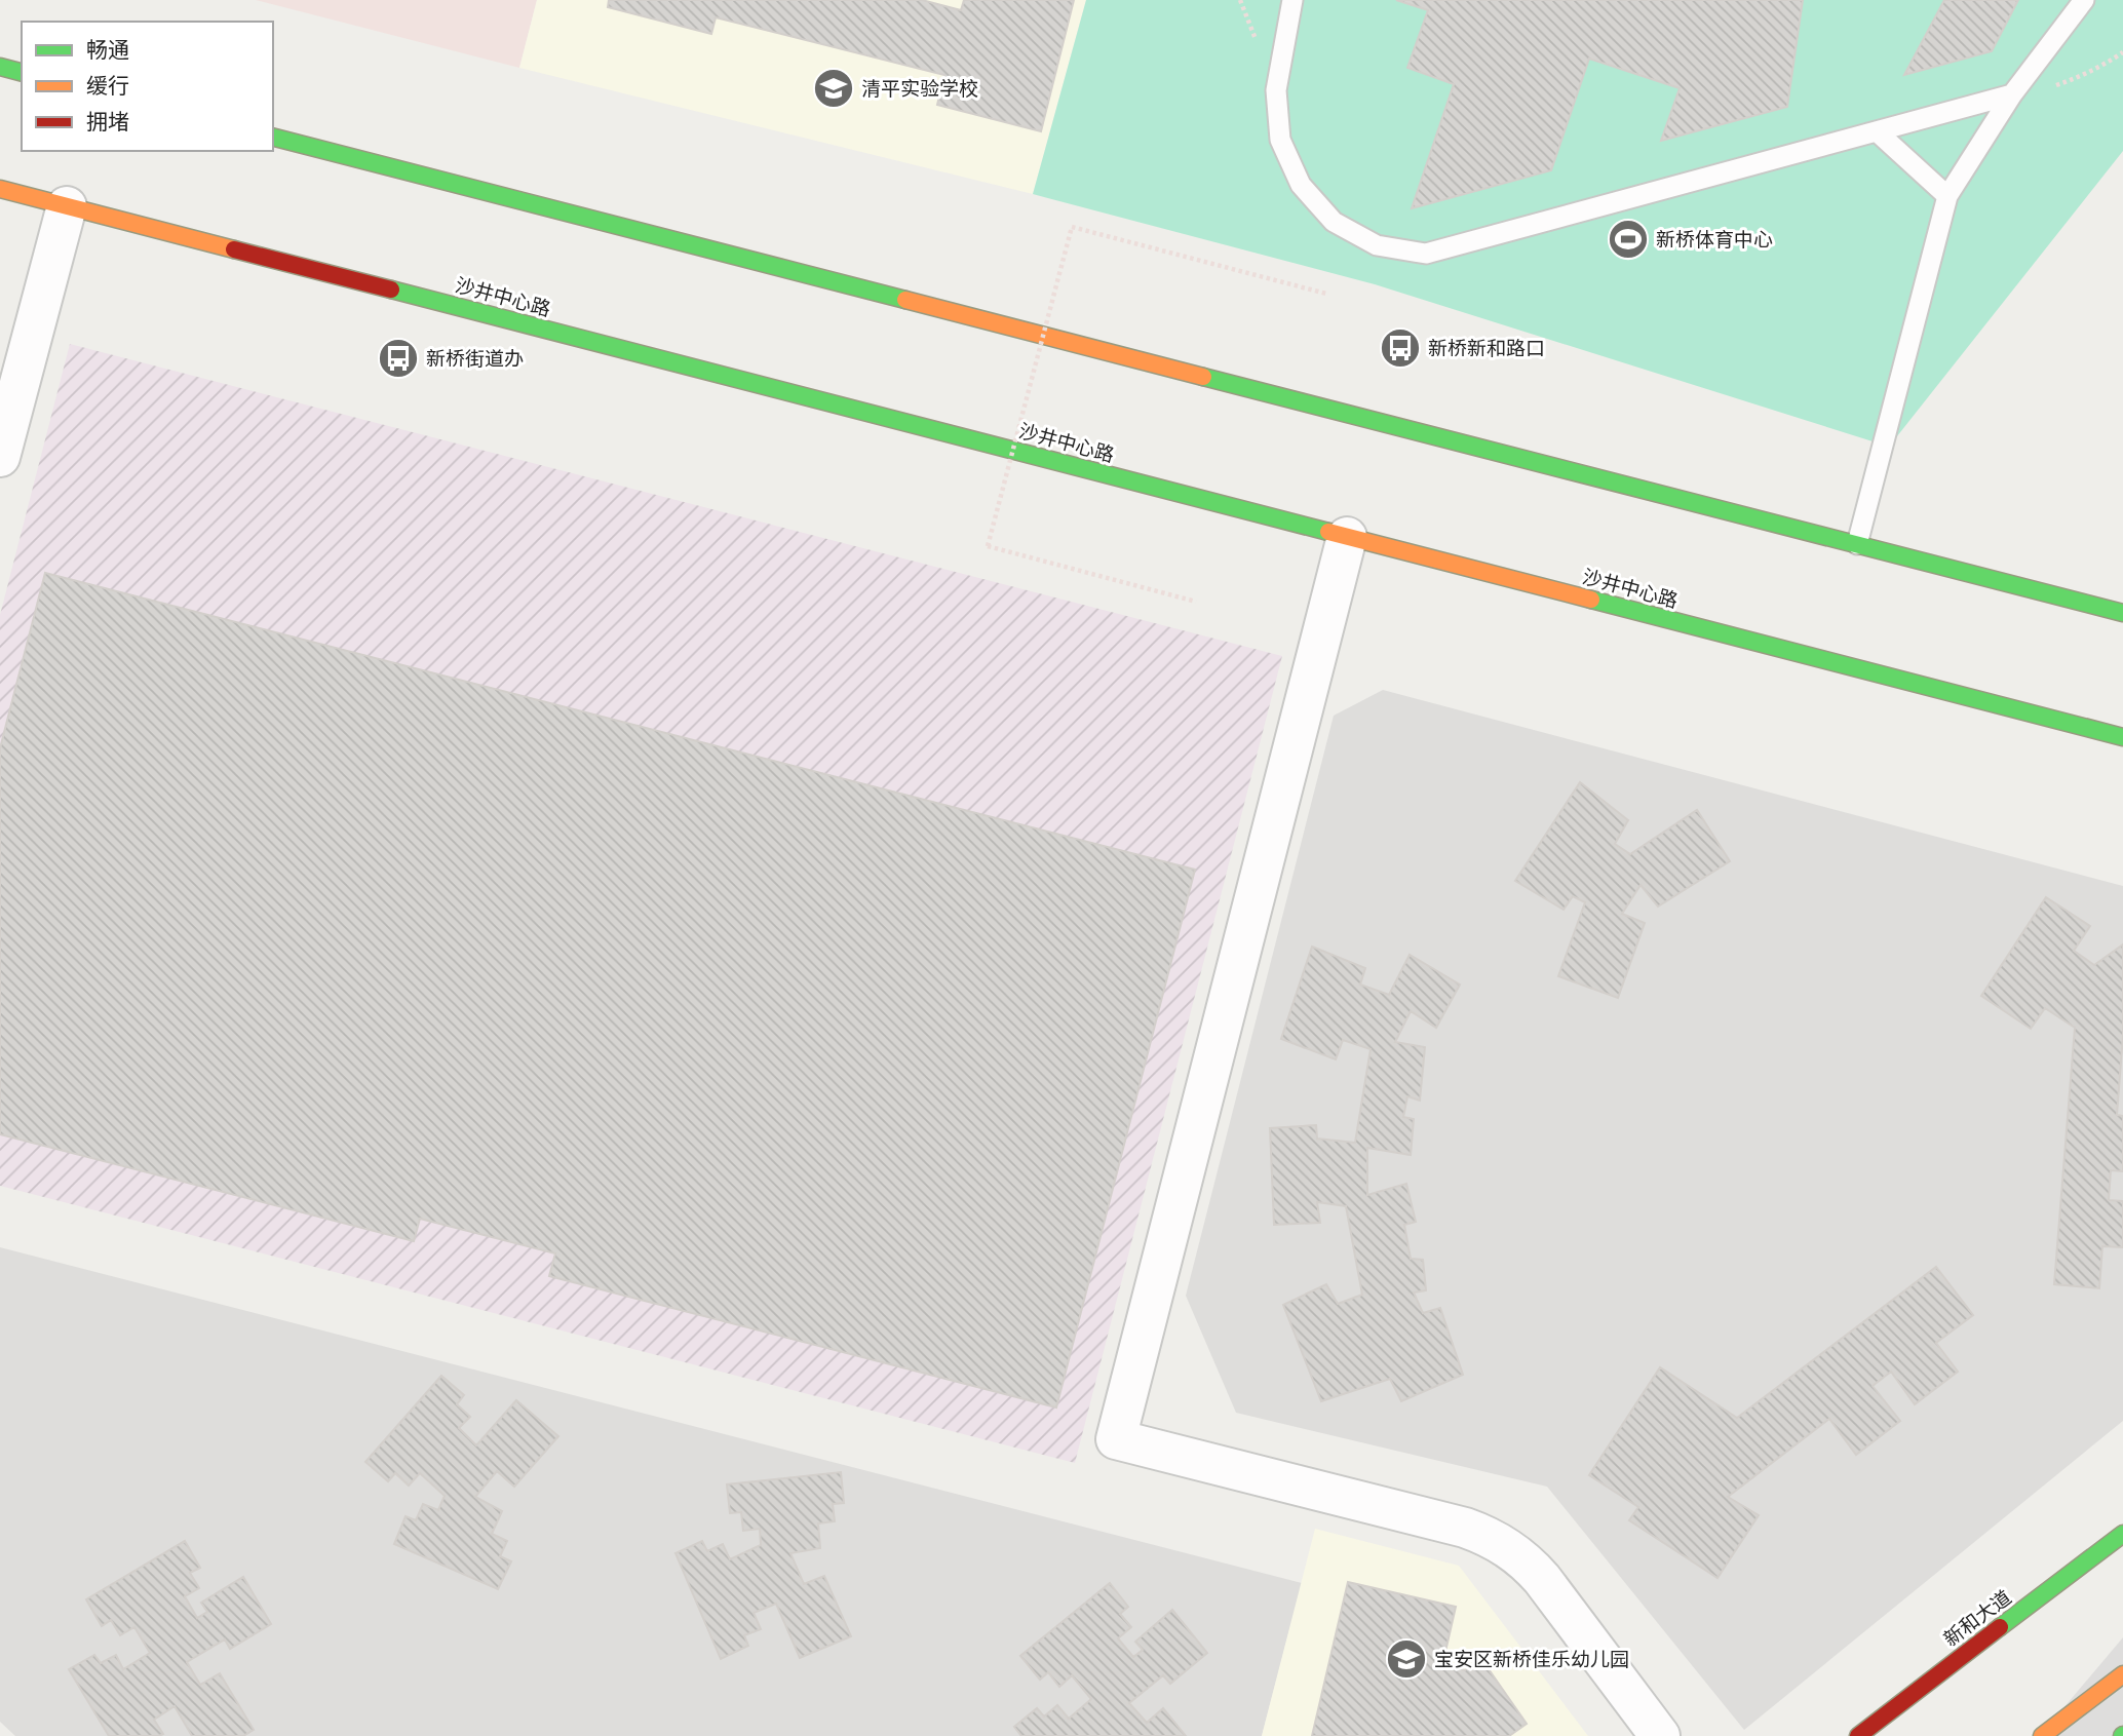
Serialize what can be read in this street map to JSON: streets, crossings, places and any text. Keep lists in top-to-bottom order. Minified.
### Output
{"streets":{"street":["沙井中心路","新和大道"]},"places":{"school or university":["清平实验学校","宝安区新桥佳乐幼儿园"],"sports":["新桥体育中心"],"bus stop":["新桥新和路口","新桥街道办"]},"legend":["畅通","缓行","拥堵"]}
